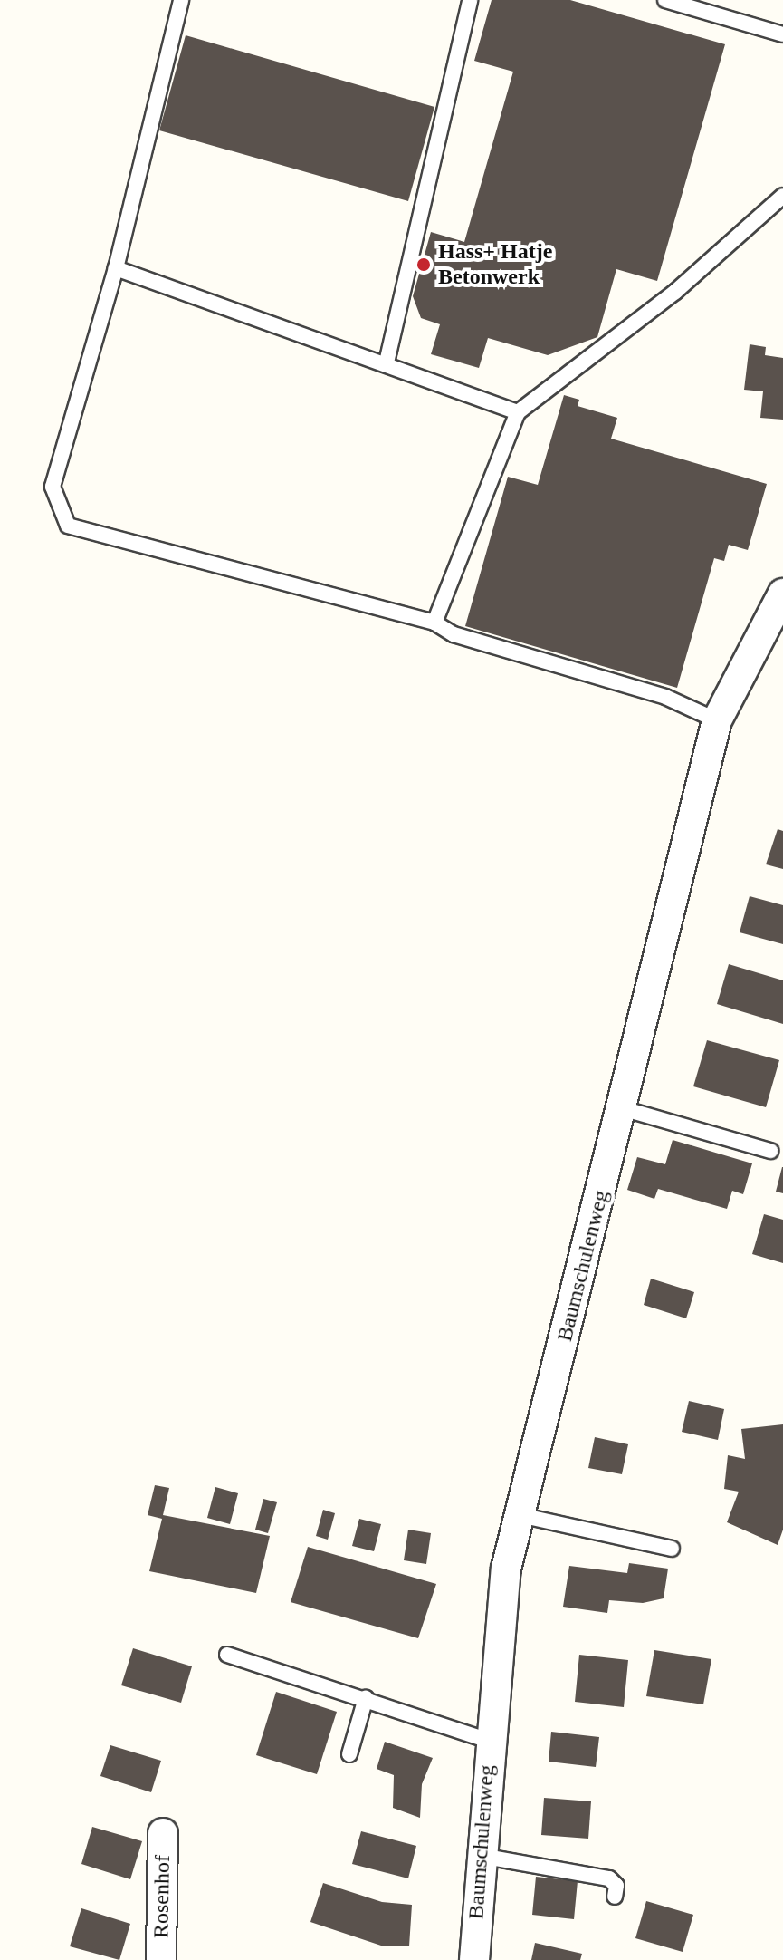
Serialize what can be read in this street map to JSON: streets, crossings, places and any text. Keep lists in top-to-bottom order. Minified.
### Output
{"streets":{"street":["Baumschulenweg","Rosenhof"]},"places":["Hass+ Hatje Betonwerk"]}
